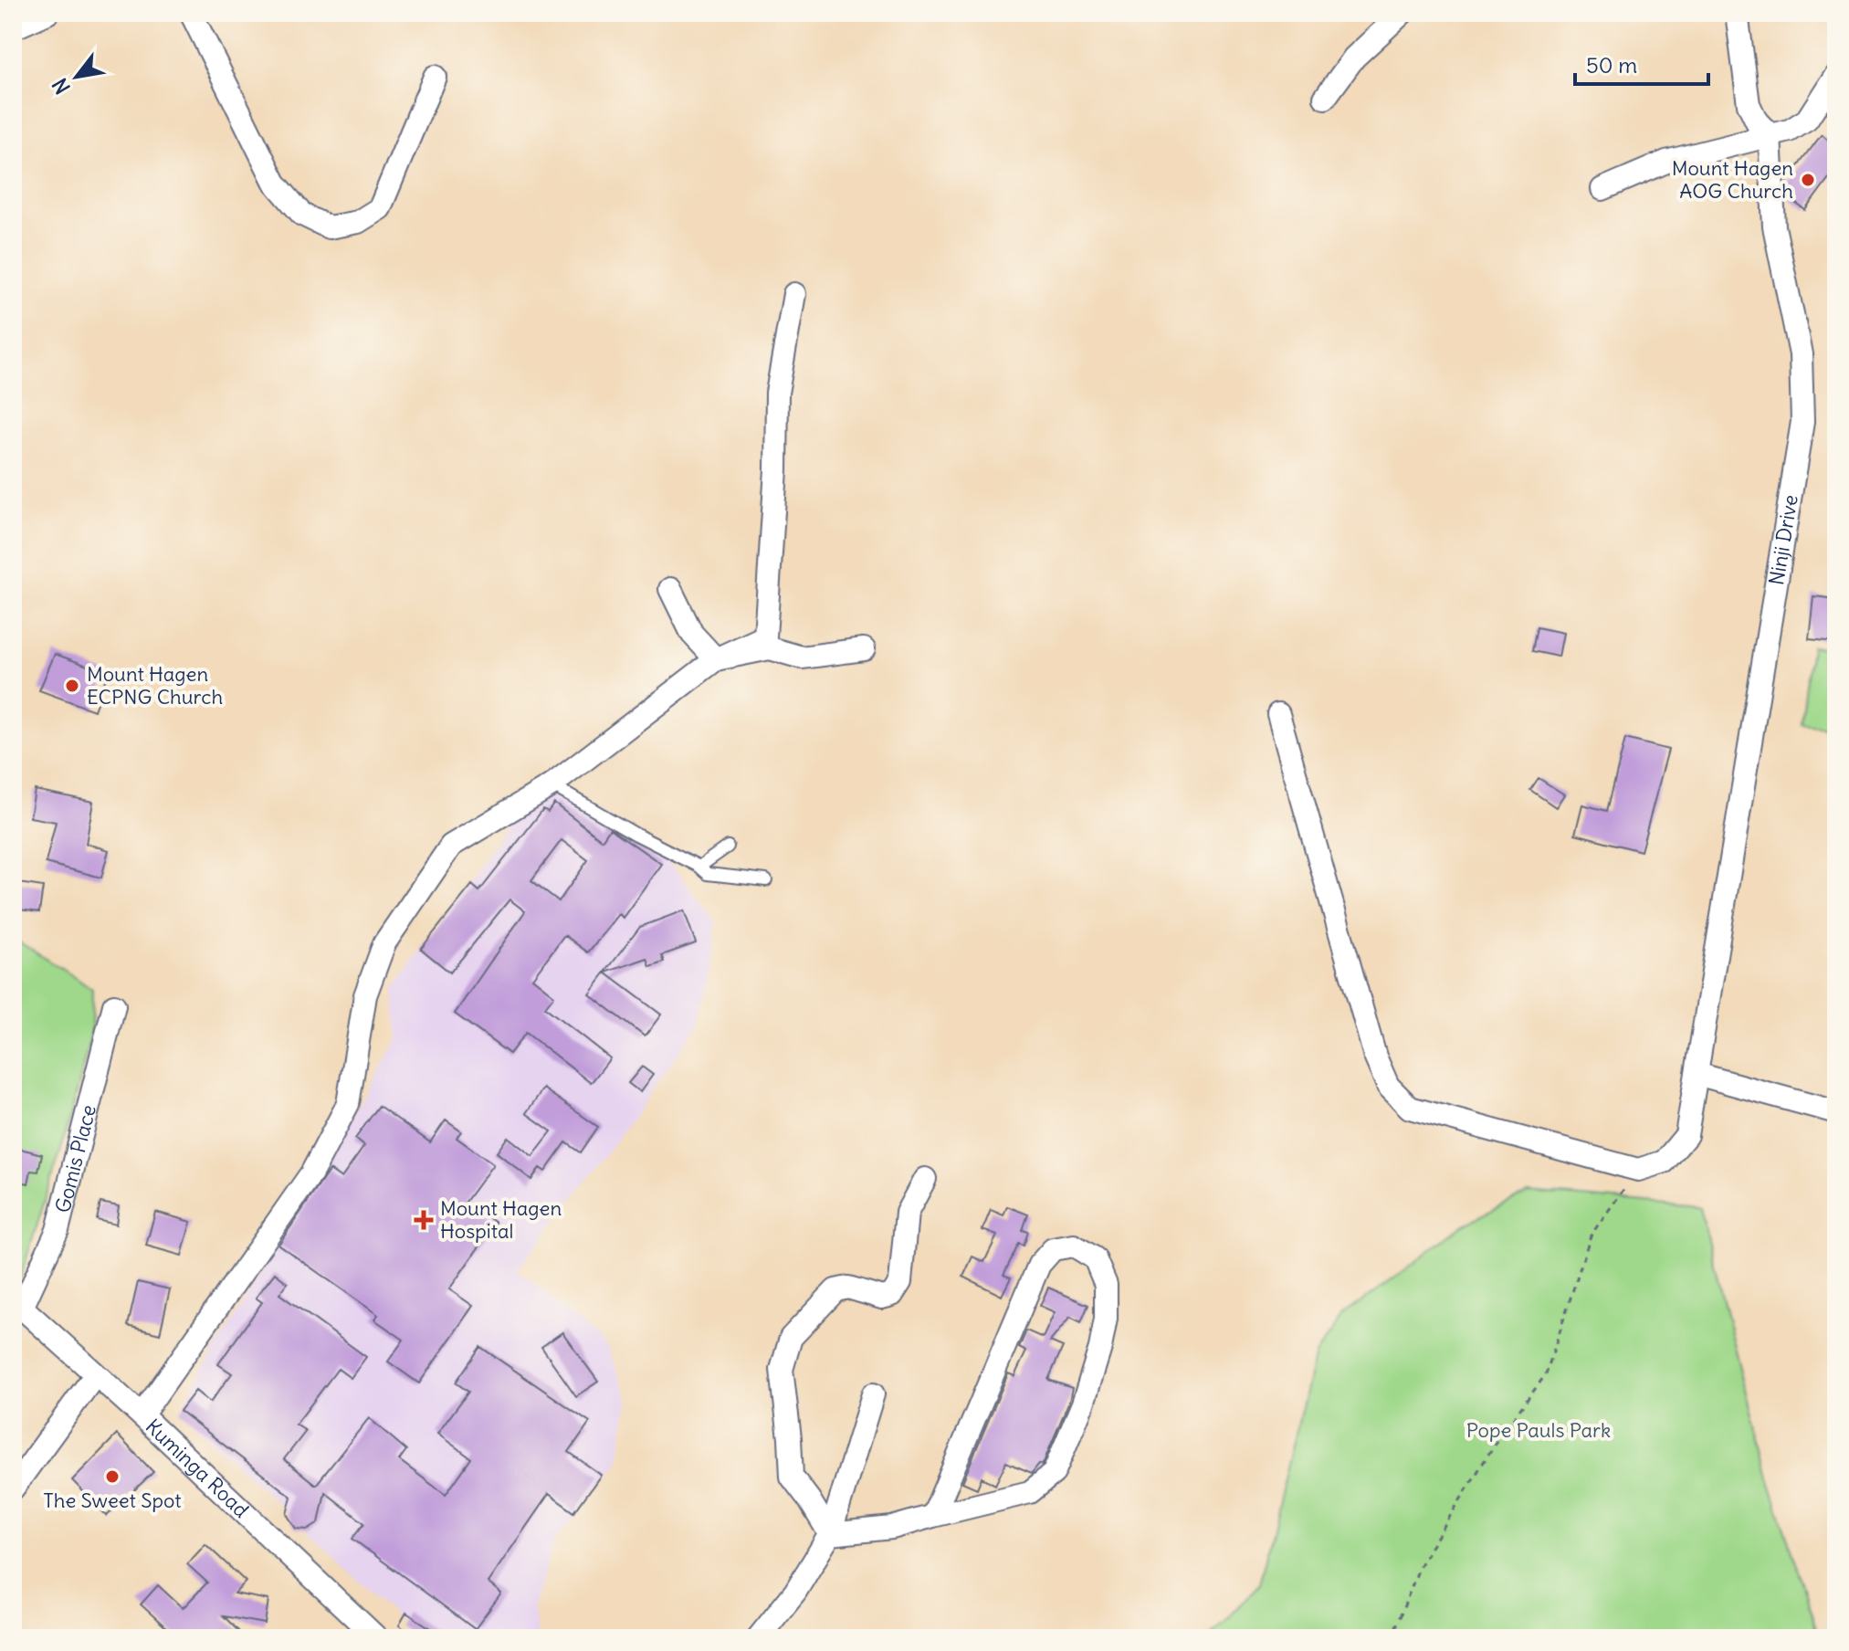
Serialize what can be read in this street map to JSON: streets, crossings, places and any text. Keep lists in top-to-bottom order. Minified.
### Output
{"streets":{"street":["Ninji Drive","Gomis Place","Kuminga Road"]},"crossings":[["Gomis Place","Kuminga Road"]],"parks":["Pope Pauls Park"],"places":{"other":["Mount Hagen AOG Church","Mount Hagen ECPNG Church","The Sweet Spot"],"health":["Mount Hagen Hospital"]},"scale_bar":"50 m","north":"bottom left"}
